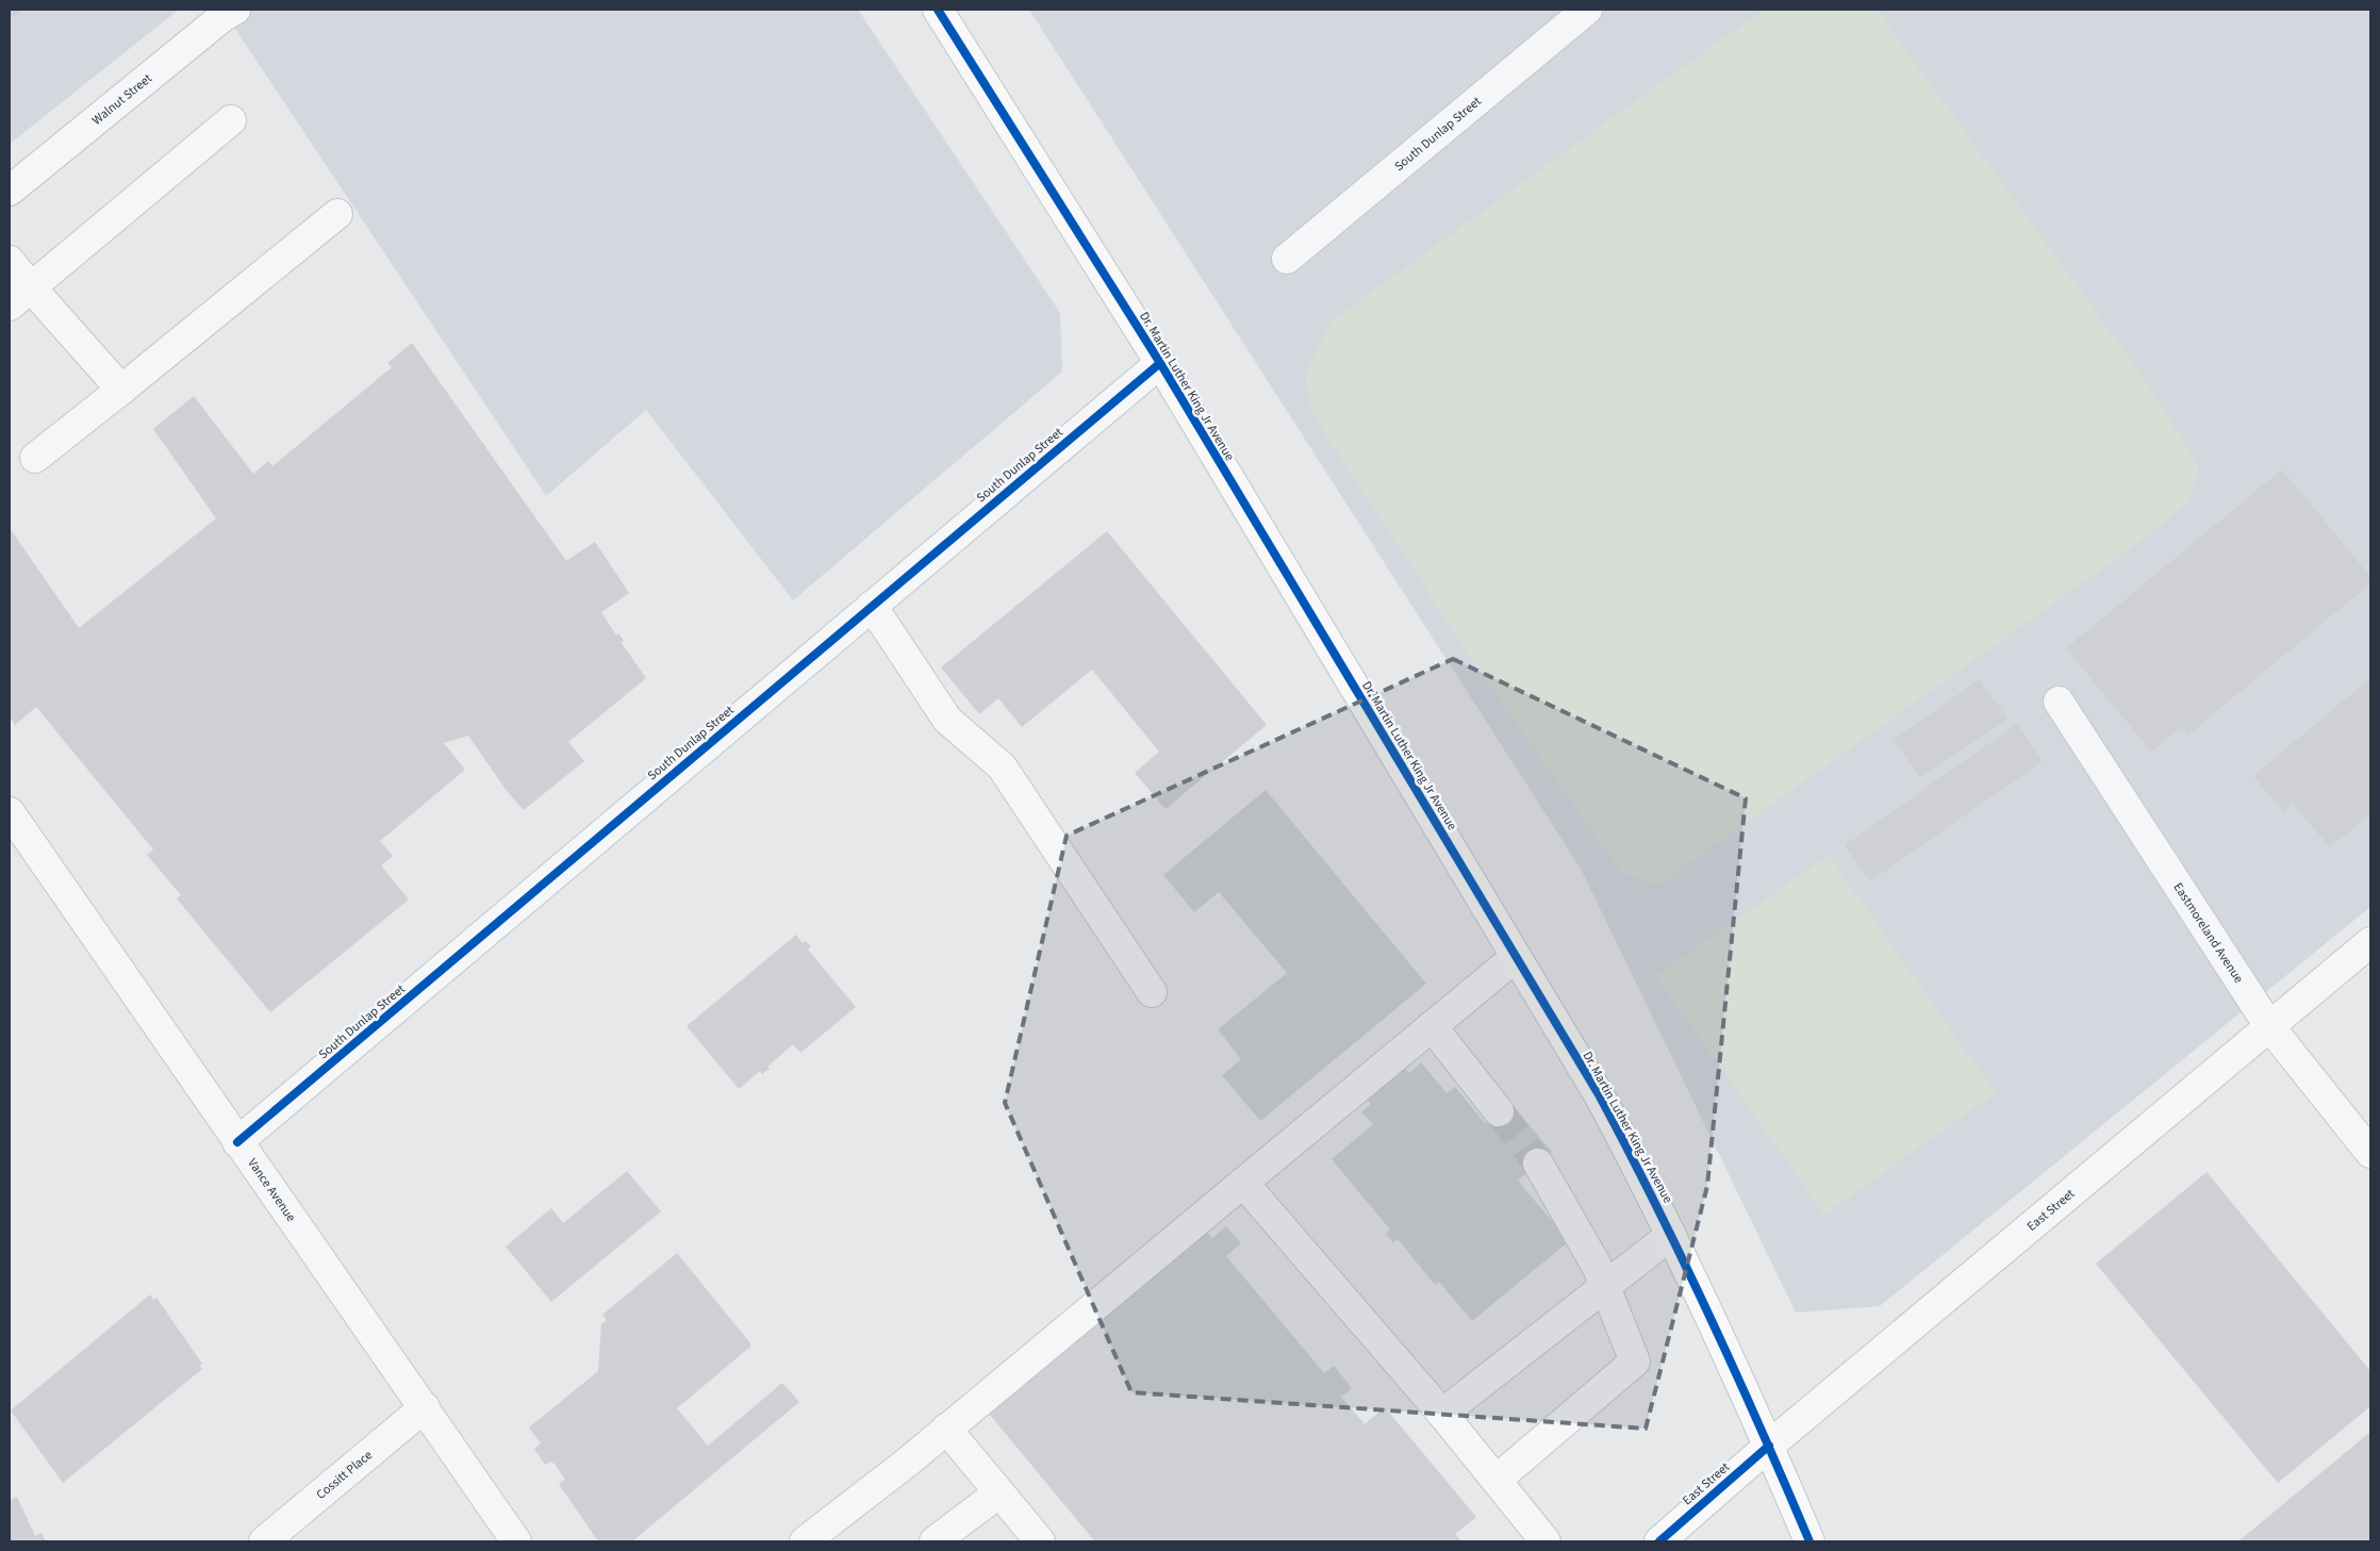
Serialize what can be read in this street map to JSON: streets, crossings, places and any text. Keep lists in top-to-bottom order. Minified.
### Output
{"streets":{"main road":["Dr. Martin Luther King Jr Avenue","East Street"],"street":["Walnut Street","South Dunlap Street","Eastmoreland Avenue","Vance Avenue","Cossitt Place"]},"crossings":[["South Dunlap Street","Dr. Martin Luther King Jr Avenue"],["South Dunlap Street","Vance Avenue"],["Dr. Martin Luther King Jr Avenue","East Street"],["Eastmoreland Avenue","East Street"],["Vance Avenue","Cossitt Place"]]}
